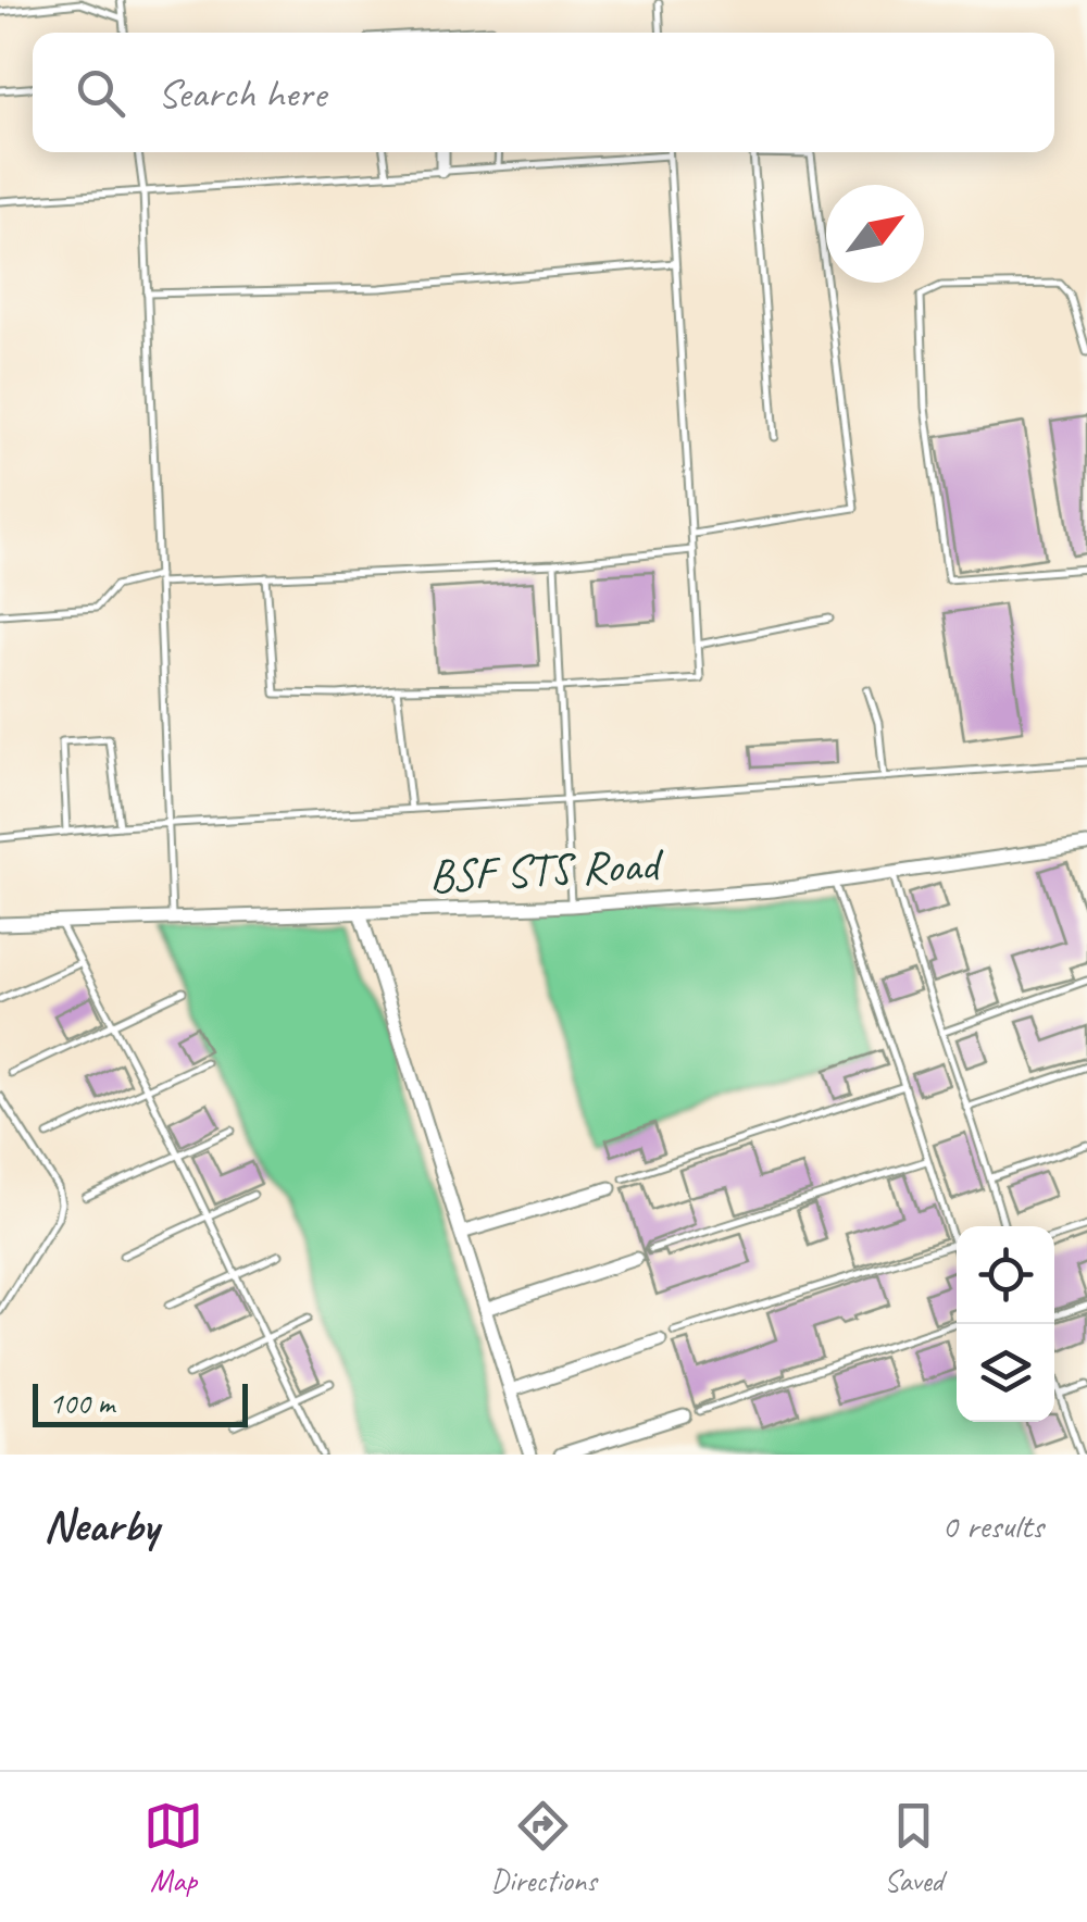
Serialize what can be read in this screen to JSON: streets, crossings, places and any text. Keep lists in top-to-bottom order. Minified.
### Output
{"streets":{"street":["BSF STS Road"]},"scale_bar":"100 m","north":"top right","page":{"search":"Search here","scale":"100 m","heading":["Nearby","0 results"],"nav":["Map","Directions","Saved"]}}
